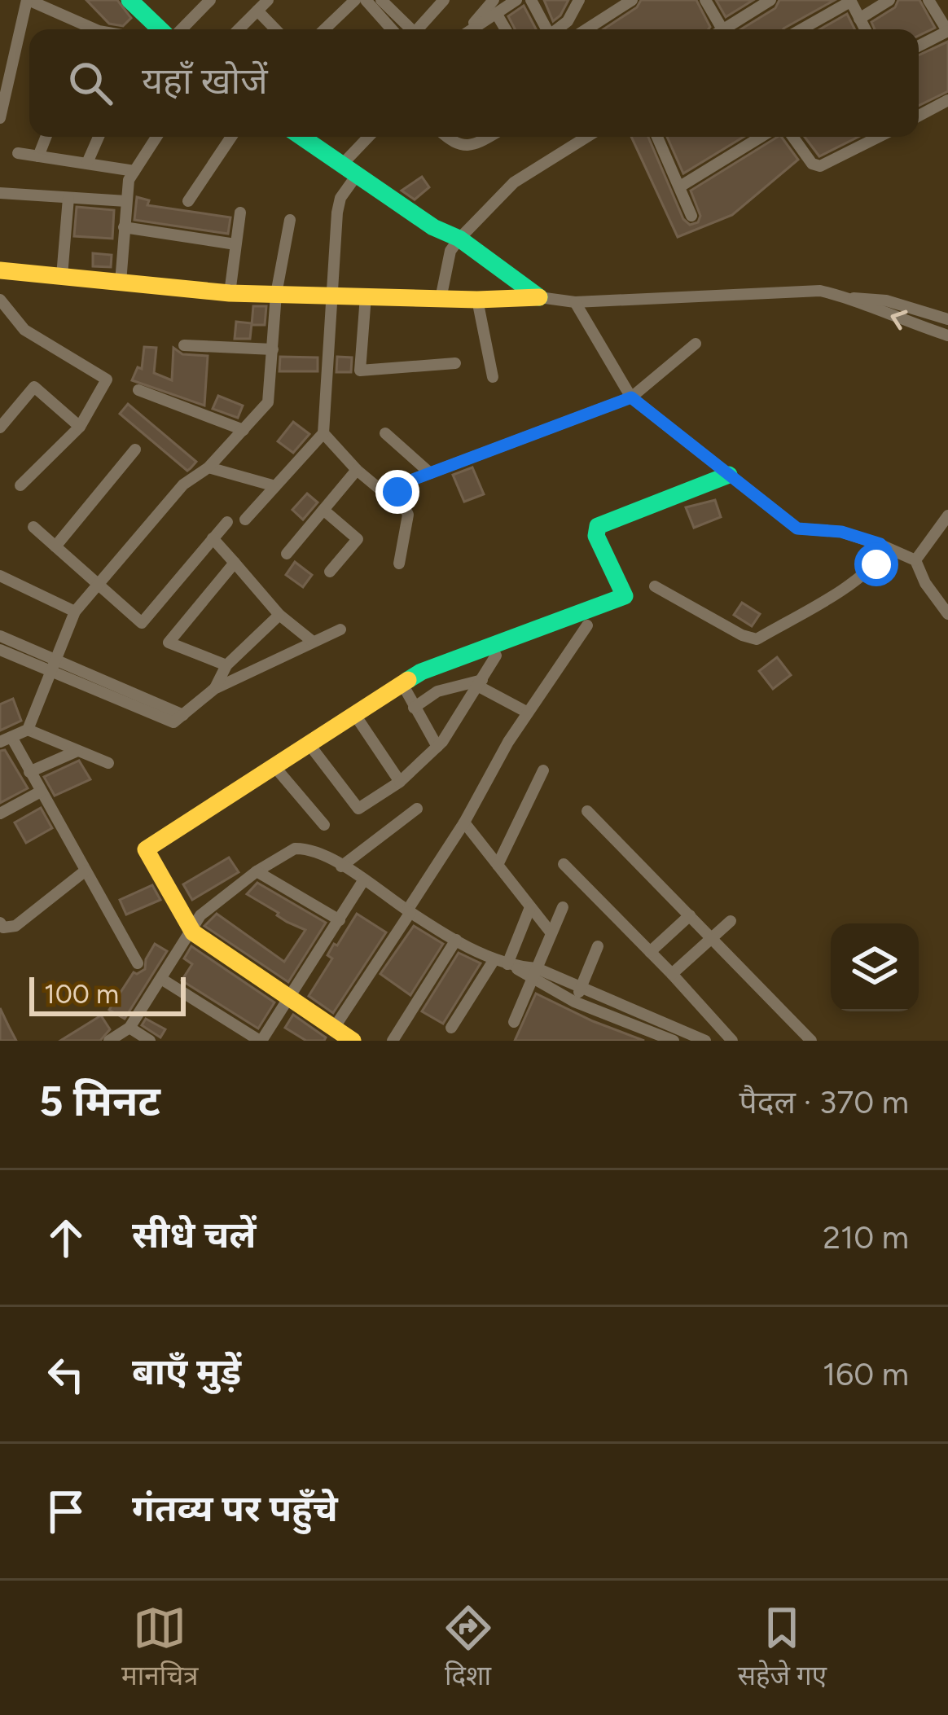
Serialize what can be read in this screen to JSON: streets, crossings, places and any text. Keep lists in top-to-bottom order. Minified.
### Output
{"scale_bar":"100 m","page":{"search":"यहाँ खोजें","scale":"100 m","heading":["5 मिनट","पैदल · 370 m"],"list":[["सीधे चलें","210 m"],["बाएँ मुड़ें","160 m"],"गंतव्य पर पहुँचे"],"nav":["मानचित्र","दिशा","सहेजे गए"]}}
